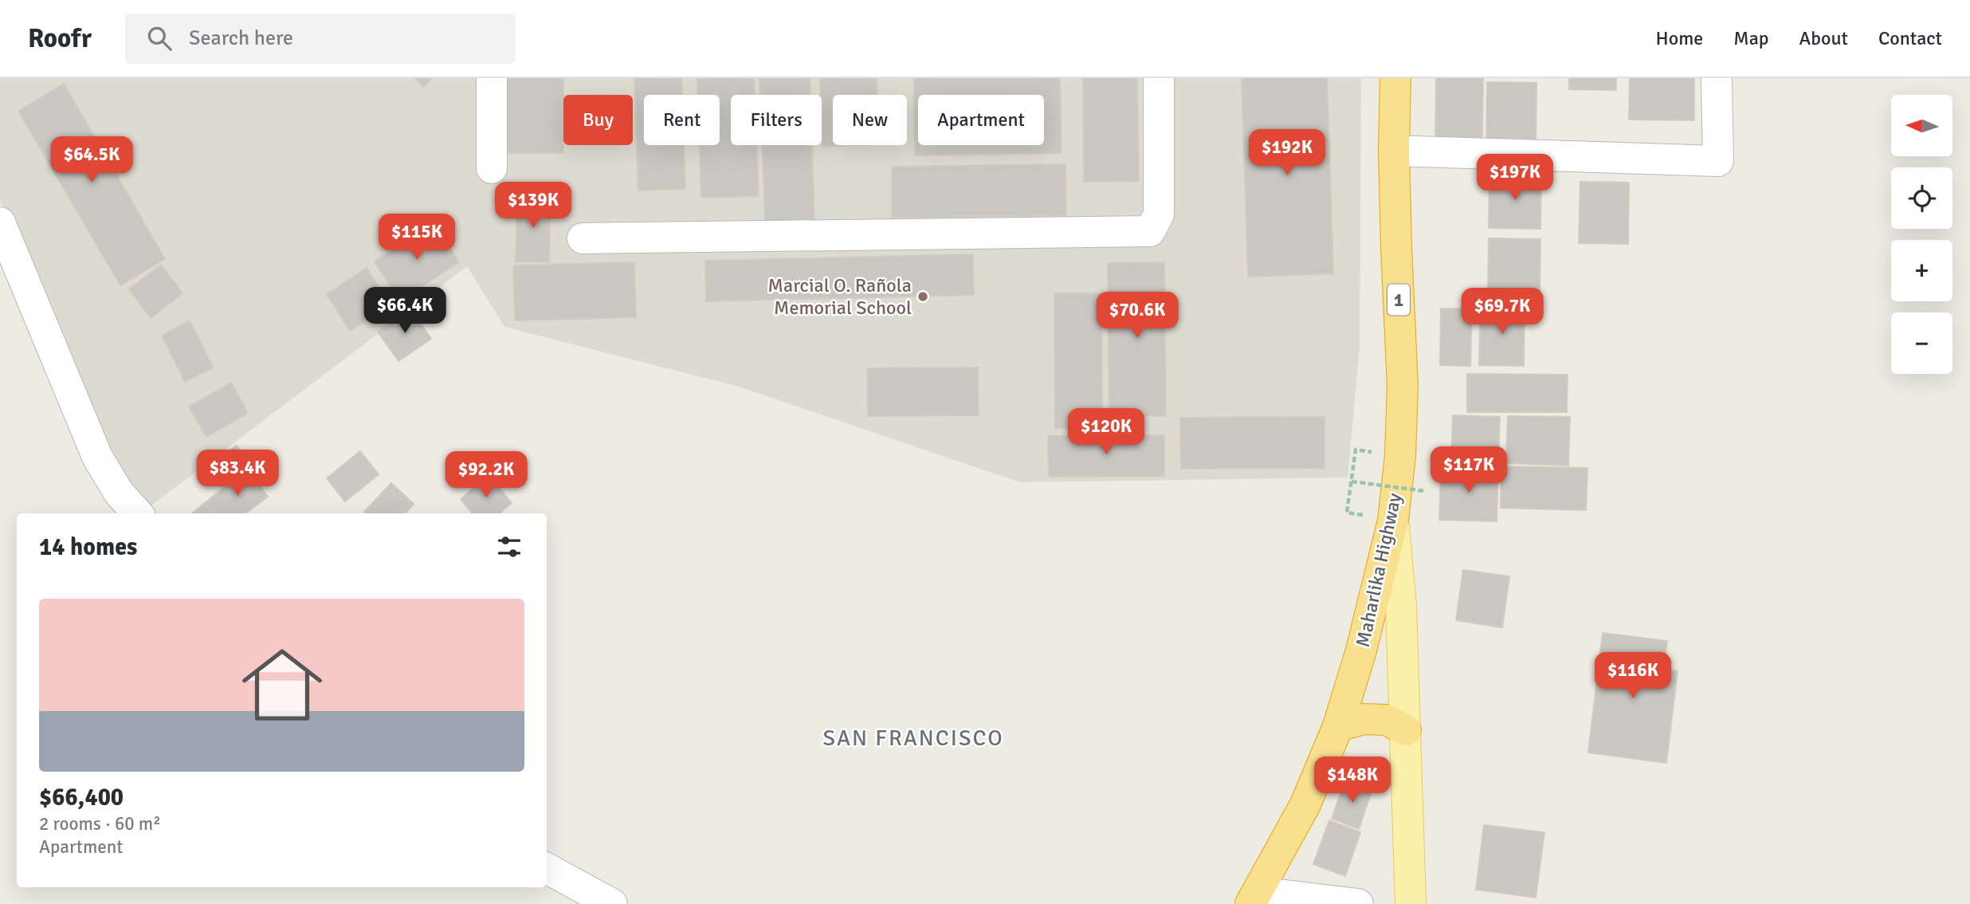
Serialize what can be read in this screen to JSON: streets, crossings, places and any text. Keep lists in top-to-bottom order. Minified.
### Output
{"streets":{"highway":["1","Maharlika Highway"]},"districts":["SAN FRANCISCO"],"places":["Marcial O. Rañola Memorial School"],"north":"left","page":{"header":"Roofr","search":"Search here","nav":["Home","Map","About","Contact"],"map_buttons":["+","−"],"chip":["Buy","Rent","Filters","New","Apartment"],"price":["$192K","$64.5K","$197K","$139K","$115K","$66.4K","$69.7K","$70.6K","$120K","$117K","$83.4K","$92.2K","$116K","$148K"],"heading":"14 homes","list":[{"name":"$66,400","note":"2 rooms · 60 m² · Apartment"}]}}
